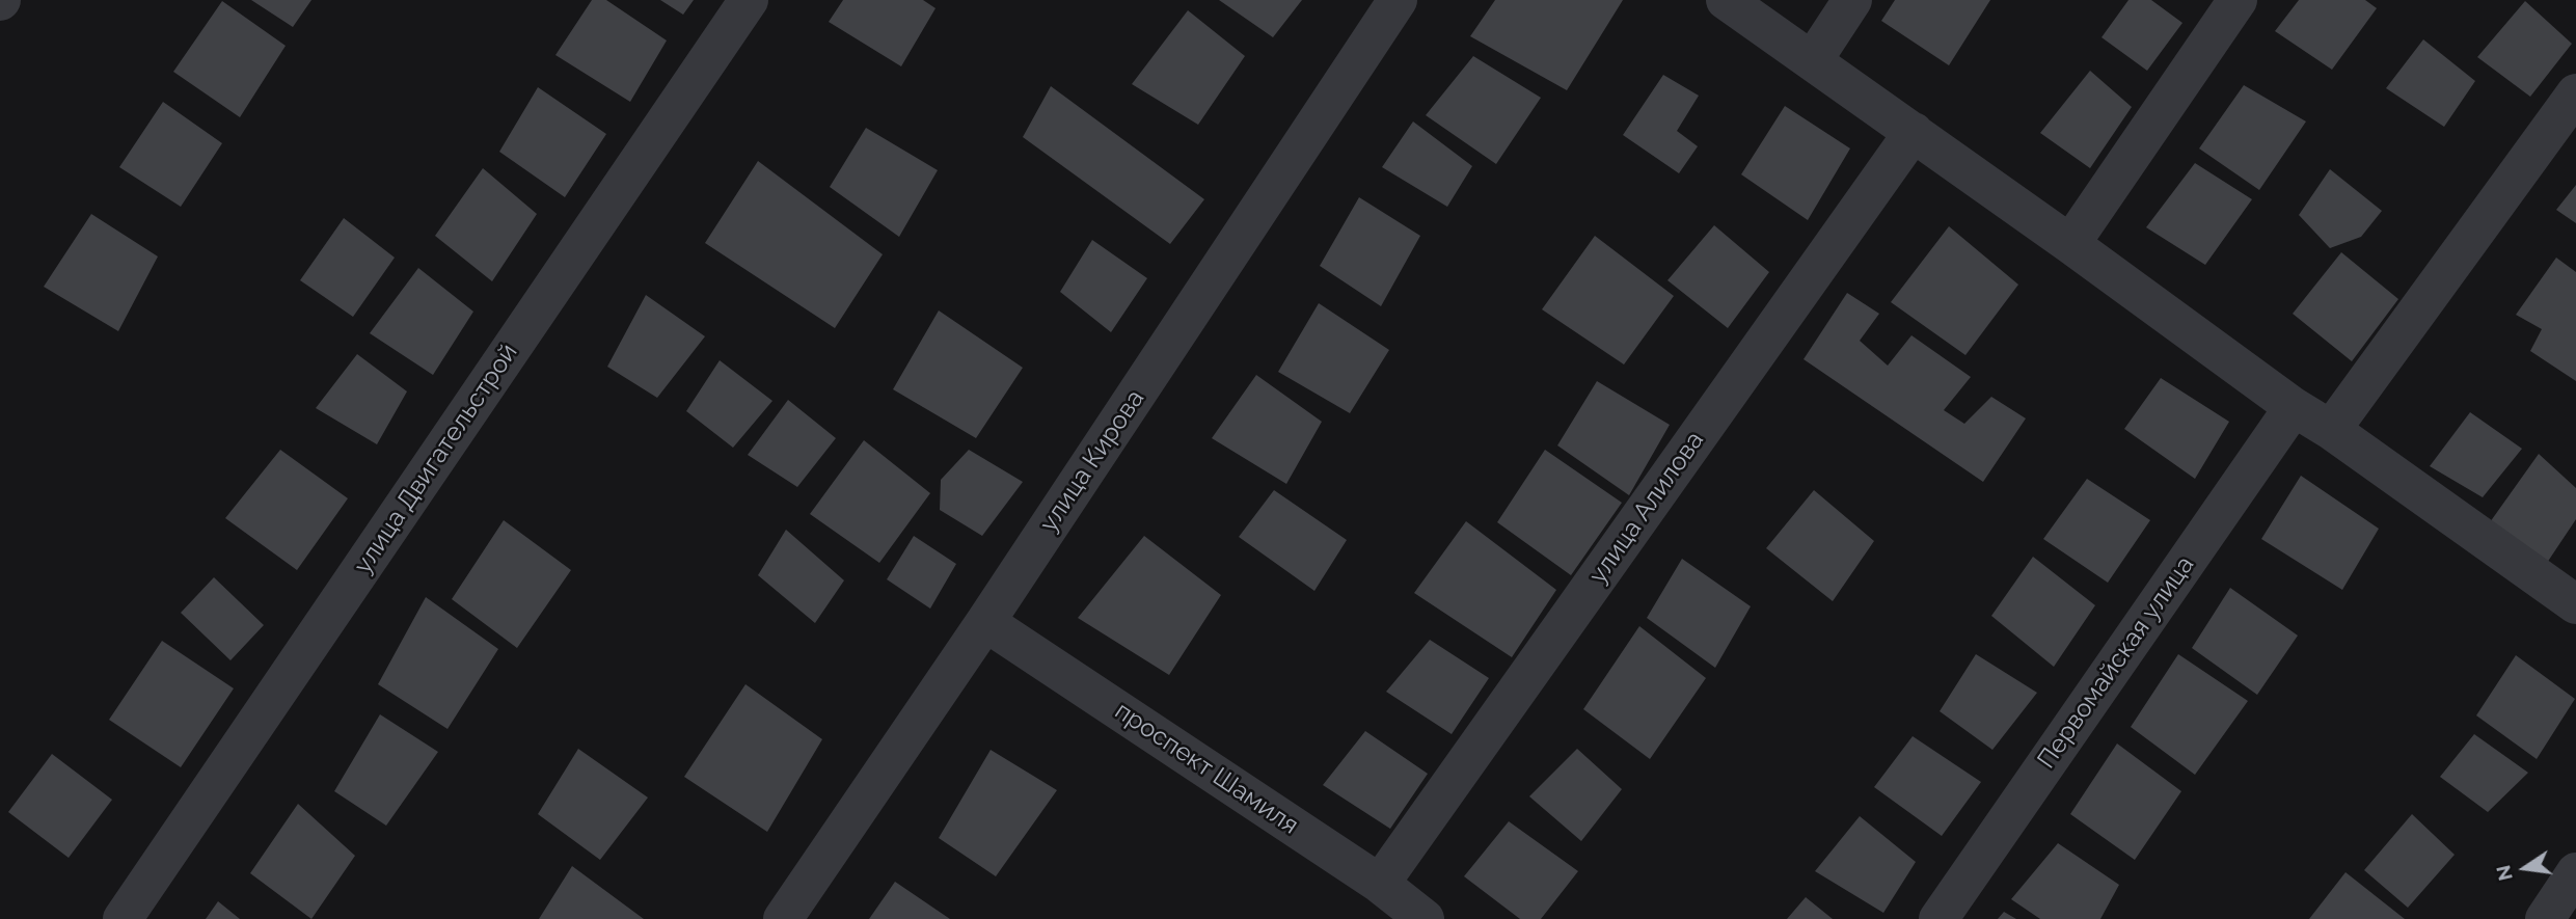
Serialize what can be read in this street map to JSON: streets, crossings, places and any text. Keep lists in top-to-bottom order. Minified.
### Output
{"streets":{"street":["улица Двигательстрой","улица Кирова","улица Алилова","Первомайская улица","проспект Шамиля"]},"crossings":[["улица Кирова","проспект Шамиля"],["улица Алилова","проспект Шамиля"]],"north":"left"}
